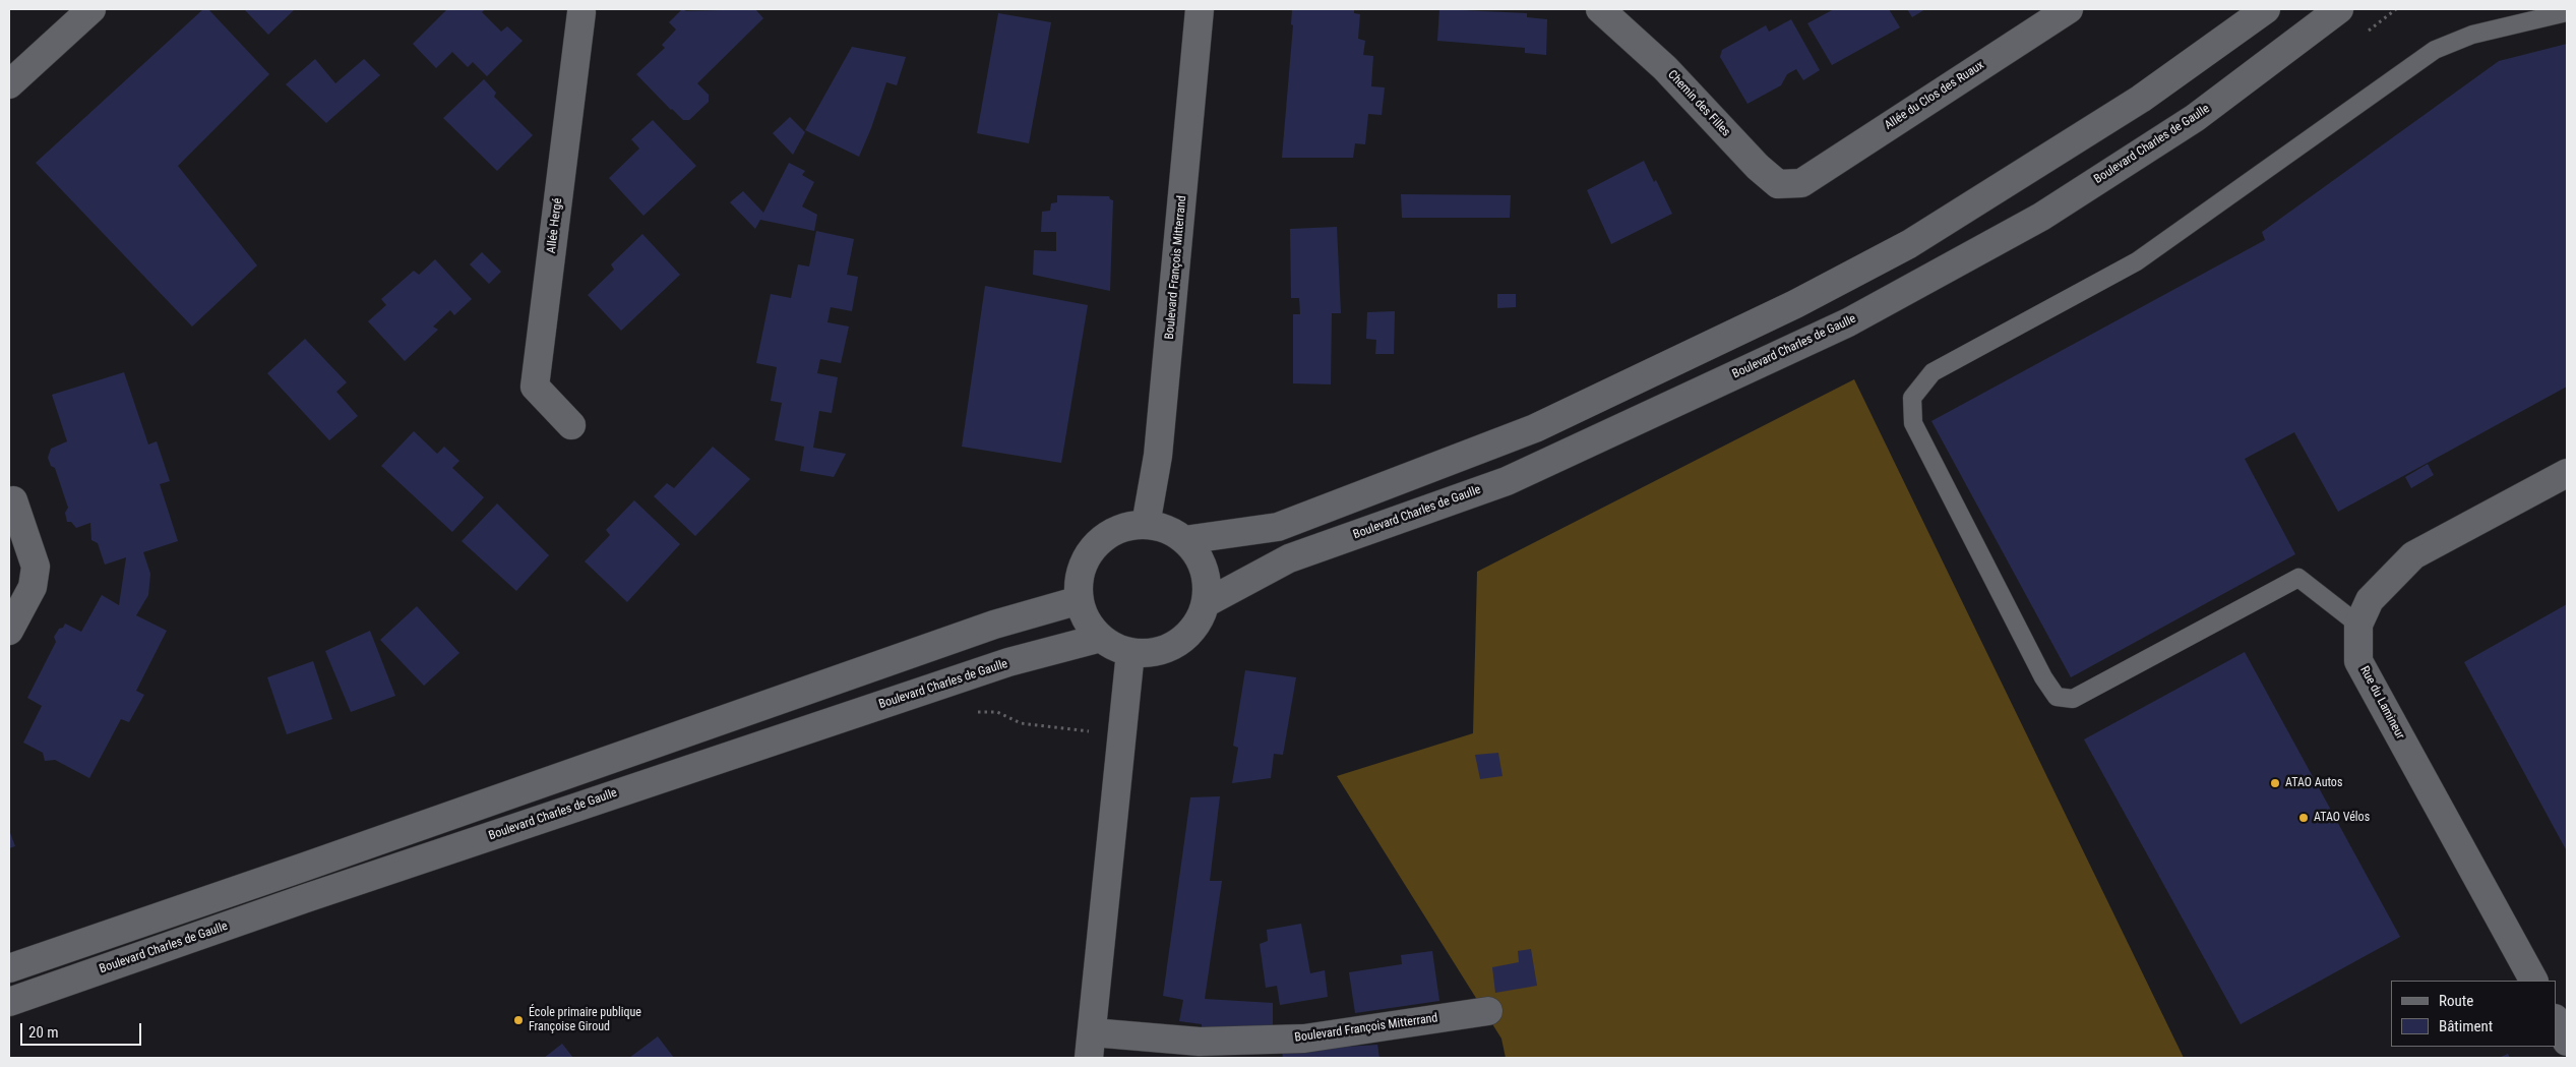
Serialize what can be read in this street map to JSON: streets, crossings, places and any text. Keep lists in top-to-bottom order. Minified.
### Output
{"streets":{"street":["Allée du Clos des Ruaux","Chemin des Filles","Boulevard Charles de Gaulle","Allée Hergé","Boulevard François Mitterrand","Rue du Lamineur"]},"crossings":[["Allée du Clos des Ruaux","Chemin des Filles"],["Boulevard Charles de Gaulle","Boulevard François Mitterrand"]],"places":["ATAO Autos","ATAO Vélos","École primaire publique Françoise Giroud"],"legend":["Route","Bâtiment"],"scale_bar":"20 m"}
